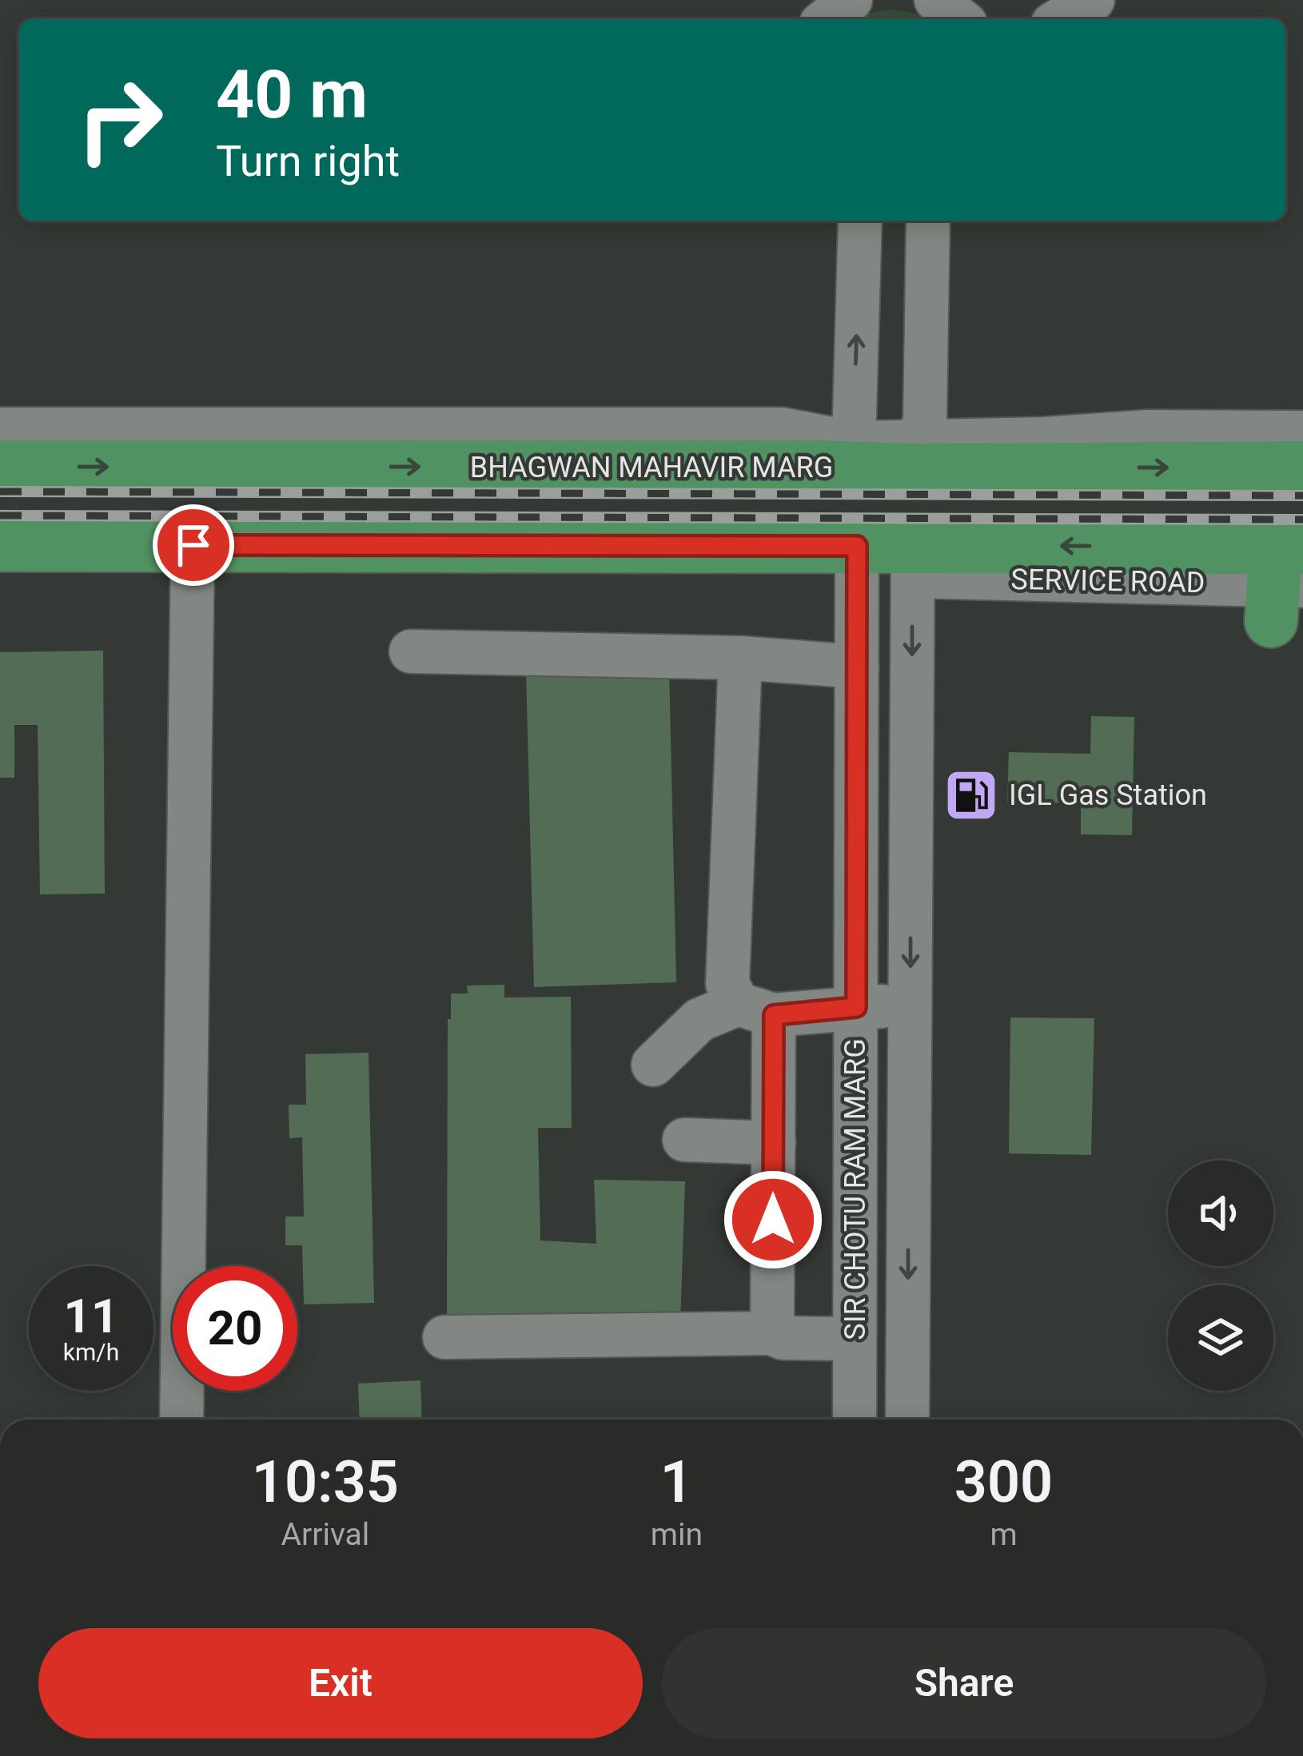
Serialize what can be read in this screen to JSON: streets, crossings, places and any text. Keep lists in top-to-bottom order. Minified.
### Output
{"streets":{"main road":["BHAGWAN MAHAVIR MARG"],"street":["SIR CHOTU RAM MARG"]},"places":{"fuel station":["IGL Gas Station"]},"page":{"turn":["40 m","Turn right"],"speed":"11 km/h","limit":"20","eta":["10:35","Arrival","1","min","300","m"],"buttons":["Exit","Share"]}}
